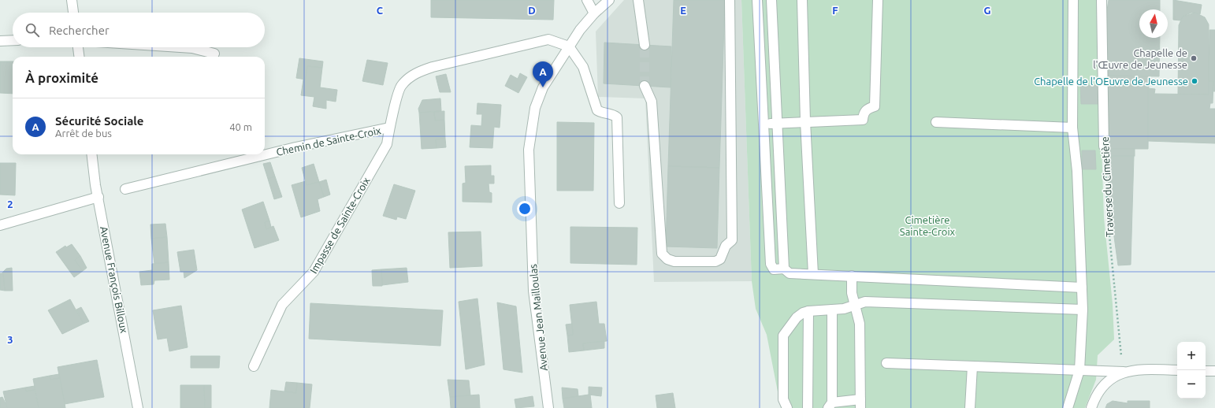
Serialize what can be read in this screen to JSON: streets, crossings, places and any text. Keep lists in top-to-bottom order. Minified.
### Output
{"streets":{"street":["Chemin de Sainte-Croix","Traverse du Cimetière","Impasse de Sainte-Croix","Avenue François Billoux","Avenue Jean Mailloulas"]},"crossings":[["Chemin de Sainte-Croix","Impasse de Sainte-Croix"],["Chemin de Sainte-Croix","Avenue Jean Mailloulas"]],"parks":["Cimetière Sainte-Croix"],"places":["Chapelle de l'Œuvre de Jeunesse","Chapelle de l'OEuvre de Jeunesse"],"north":"top","page":{"search":"Rechercher","heading":"À proximité","pins":"A","list":[{"mark":"A","name":"Sécurité Sociale","note":"Arrêt de bus","value":"40 m"}],"map_buttons":["+","−"]},"grid":{"columns":["C","D","E","F","G"],"rows":["2","3"]}}
